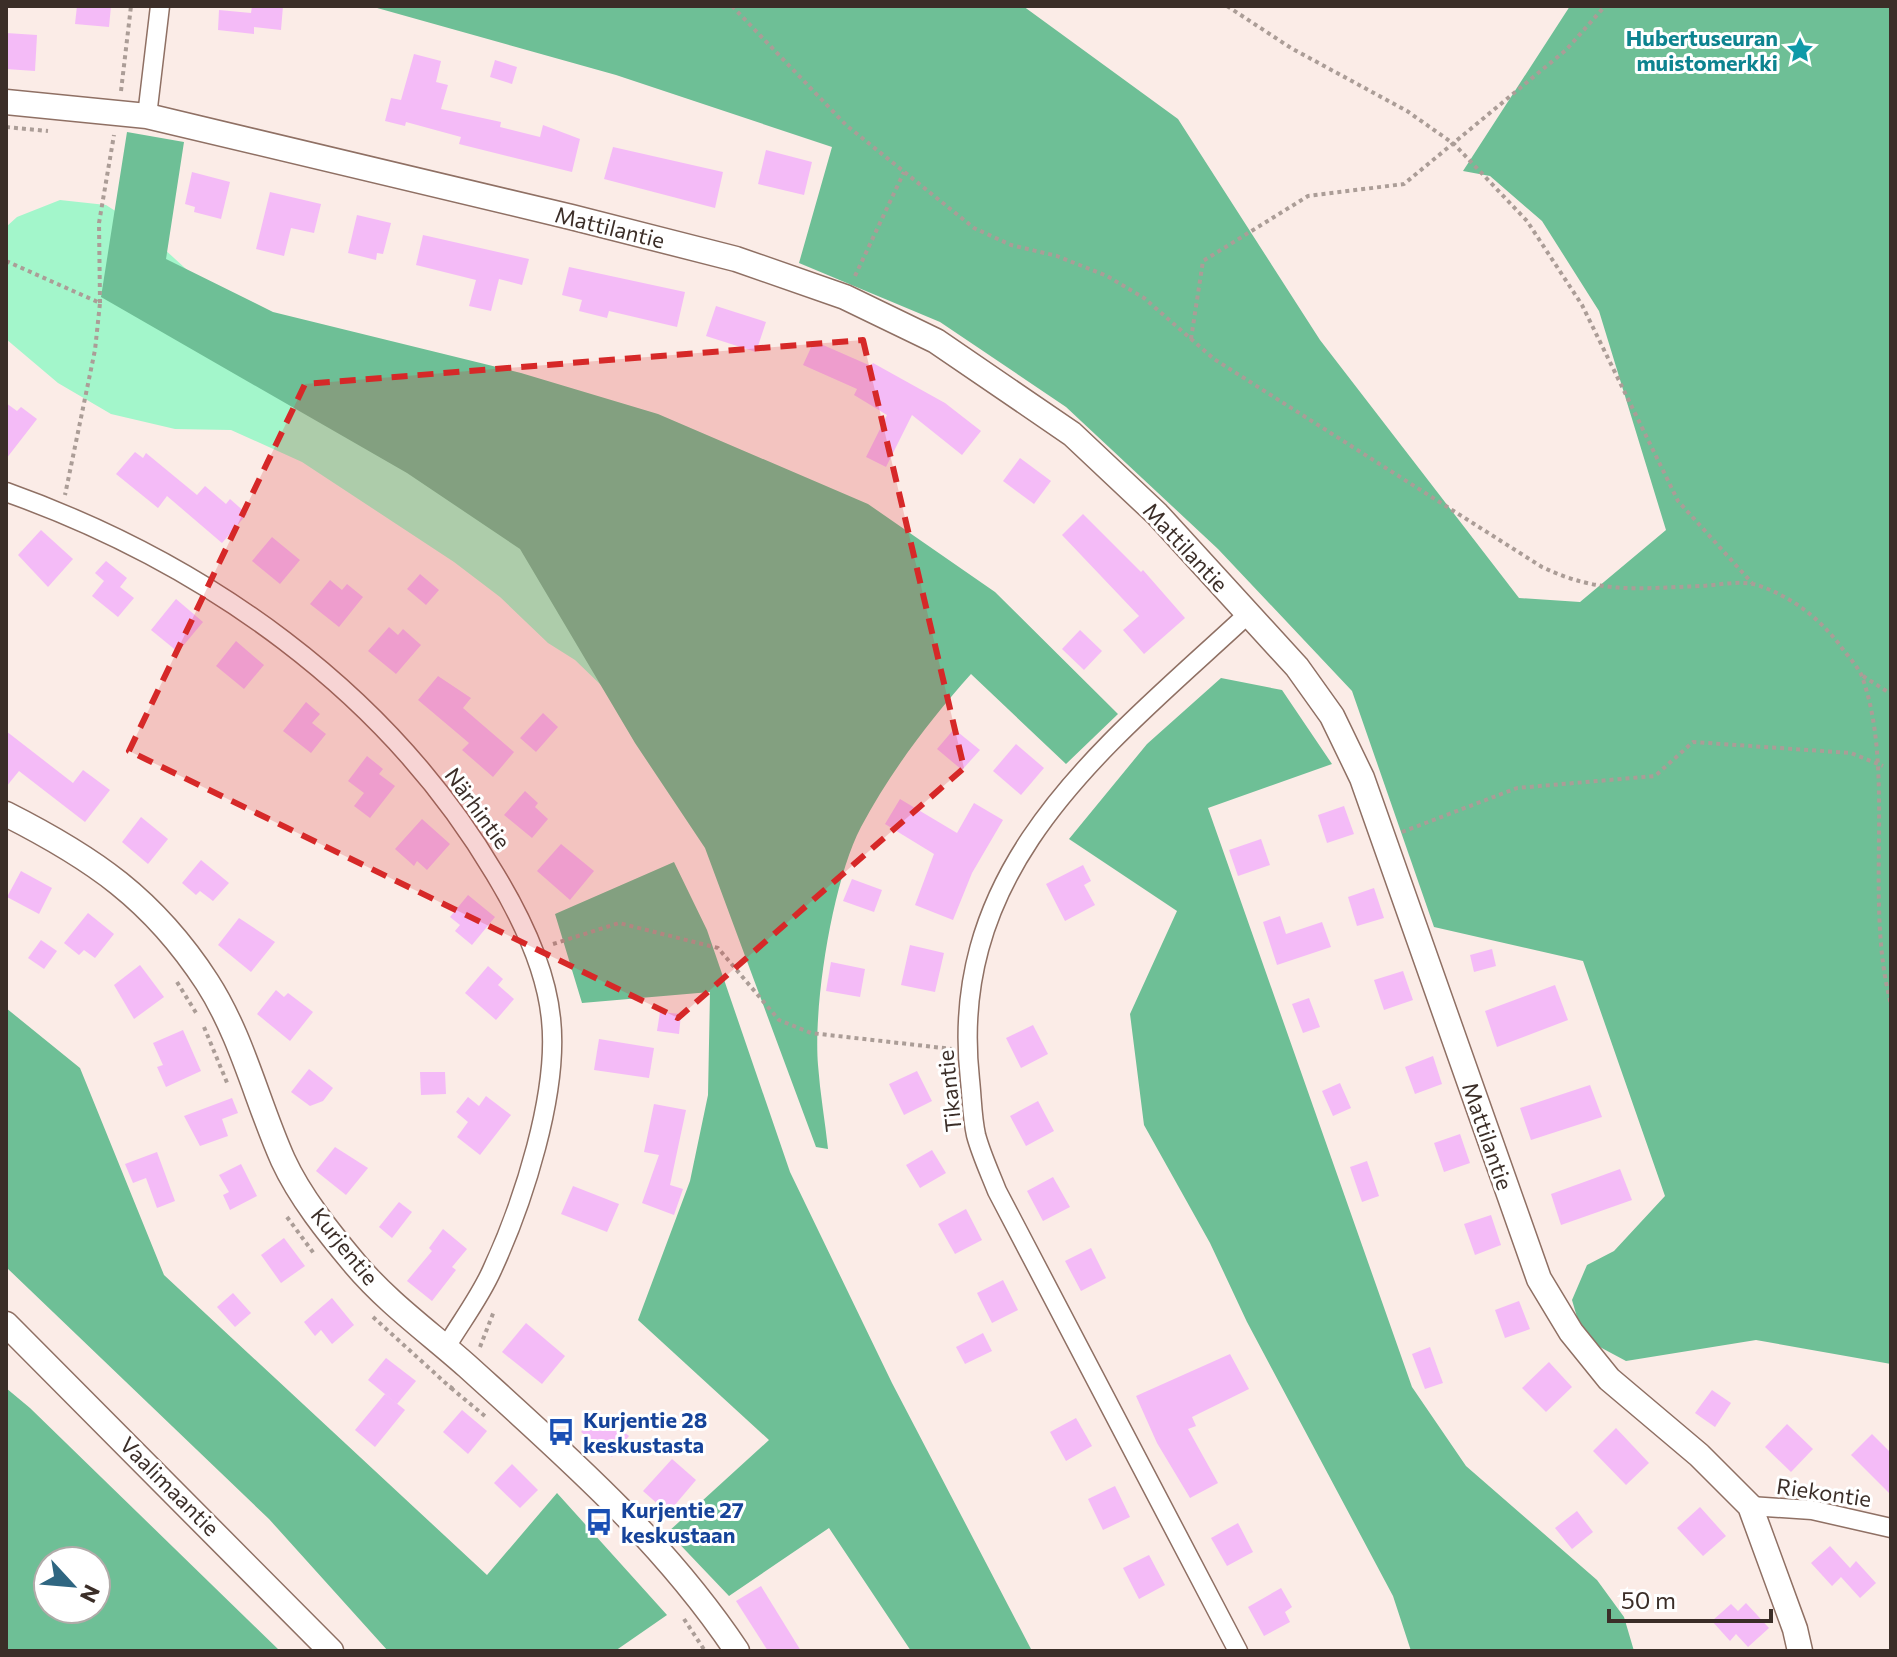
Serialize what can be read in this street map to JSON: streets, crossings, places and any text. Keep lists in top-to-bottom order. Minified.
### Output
{"streets":{"street":["Mattilantie","Närhintie","Tikantie","Kurjentie","Vaalimaantie","Riekontie"]},"crossings":[["Mattilantie","Tikantie"],["Mattilantie","Riekontie"],["Närhintie","Kurjentie"]],"places":{"place":["Hubertuseuran muistomerkki"],"bus stop":["Kurjentie 28 keskustasta","Kurjentie 27 keskustaan"]},"scale_bar":"50 m","north":"bottom right"}
